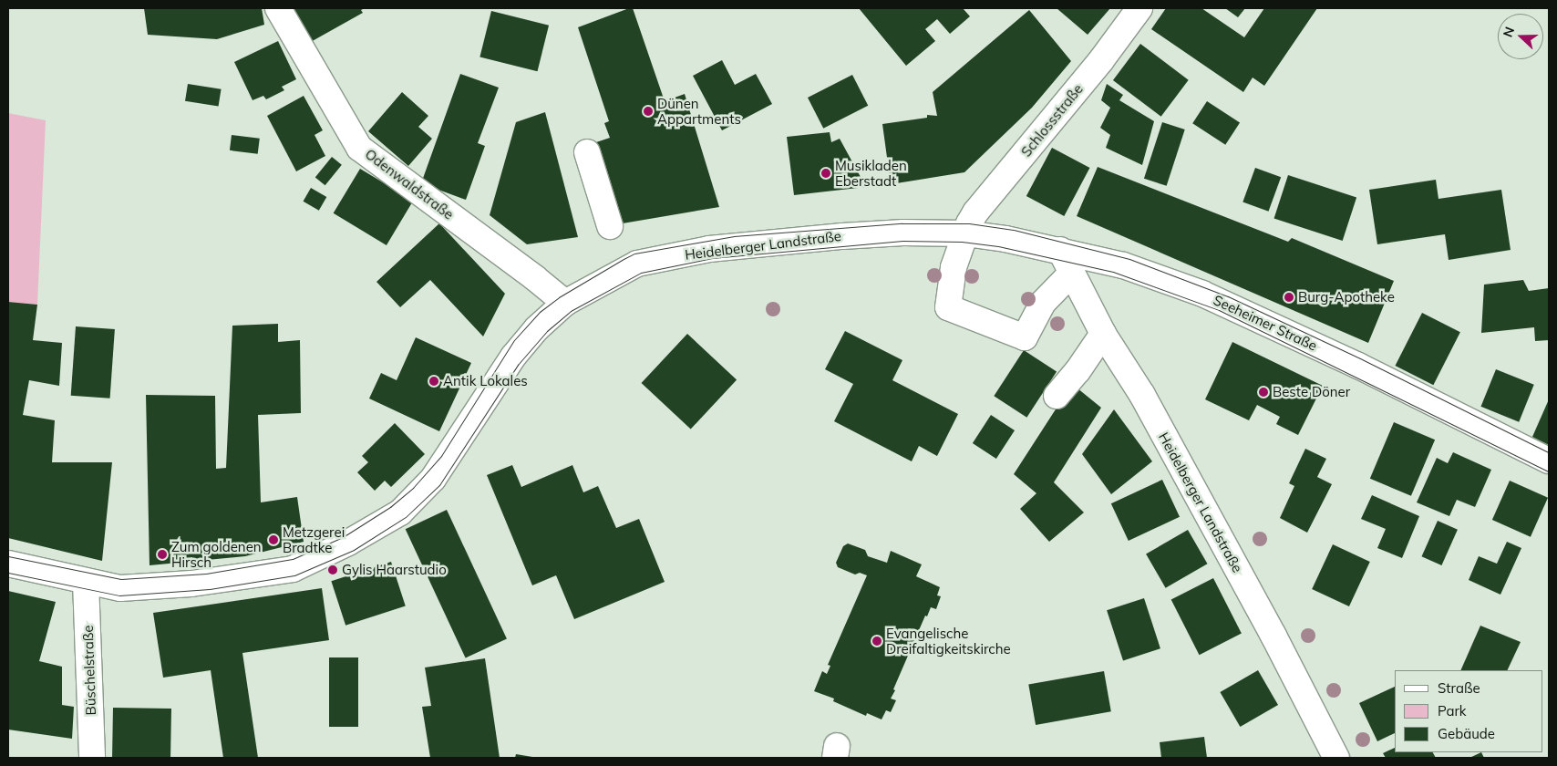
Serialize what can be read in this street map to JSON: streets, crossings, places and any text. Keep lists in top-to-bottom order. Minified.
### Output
{"streets":{"street":["Schlossstraße","Odenwaldstraße","Heidelberger Landstraße","Seeheimer Straße","Büschelstraße"]},"crossings":[["Schlossstraße","Heidelberger Landstraße"],["Schlossstraße","Seeheimer Straße"],["Odenwaldstraße","Heidelberger Landstraße"],["Heidelberger Landstraße","Seeheimer Straße"],["Heidelberger Landstraße","Büschelstraße"]],"places":["Dünen Appartments","Musikladen Eberstadt","Burg-Apotheke","Antik Lokales","Beste Döner","Metzgerei Bradtke","Zum goldenen Hirsch","Gylis Haarstudio","Evangelische Dreifaltigkeitskirche"],"legend":["Straße","Park","Gebäude"],"north":"left"}
